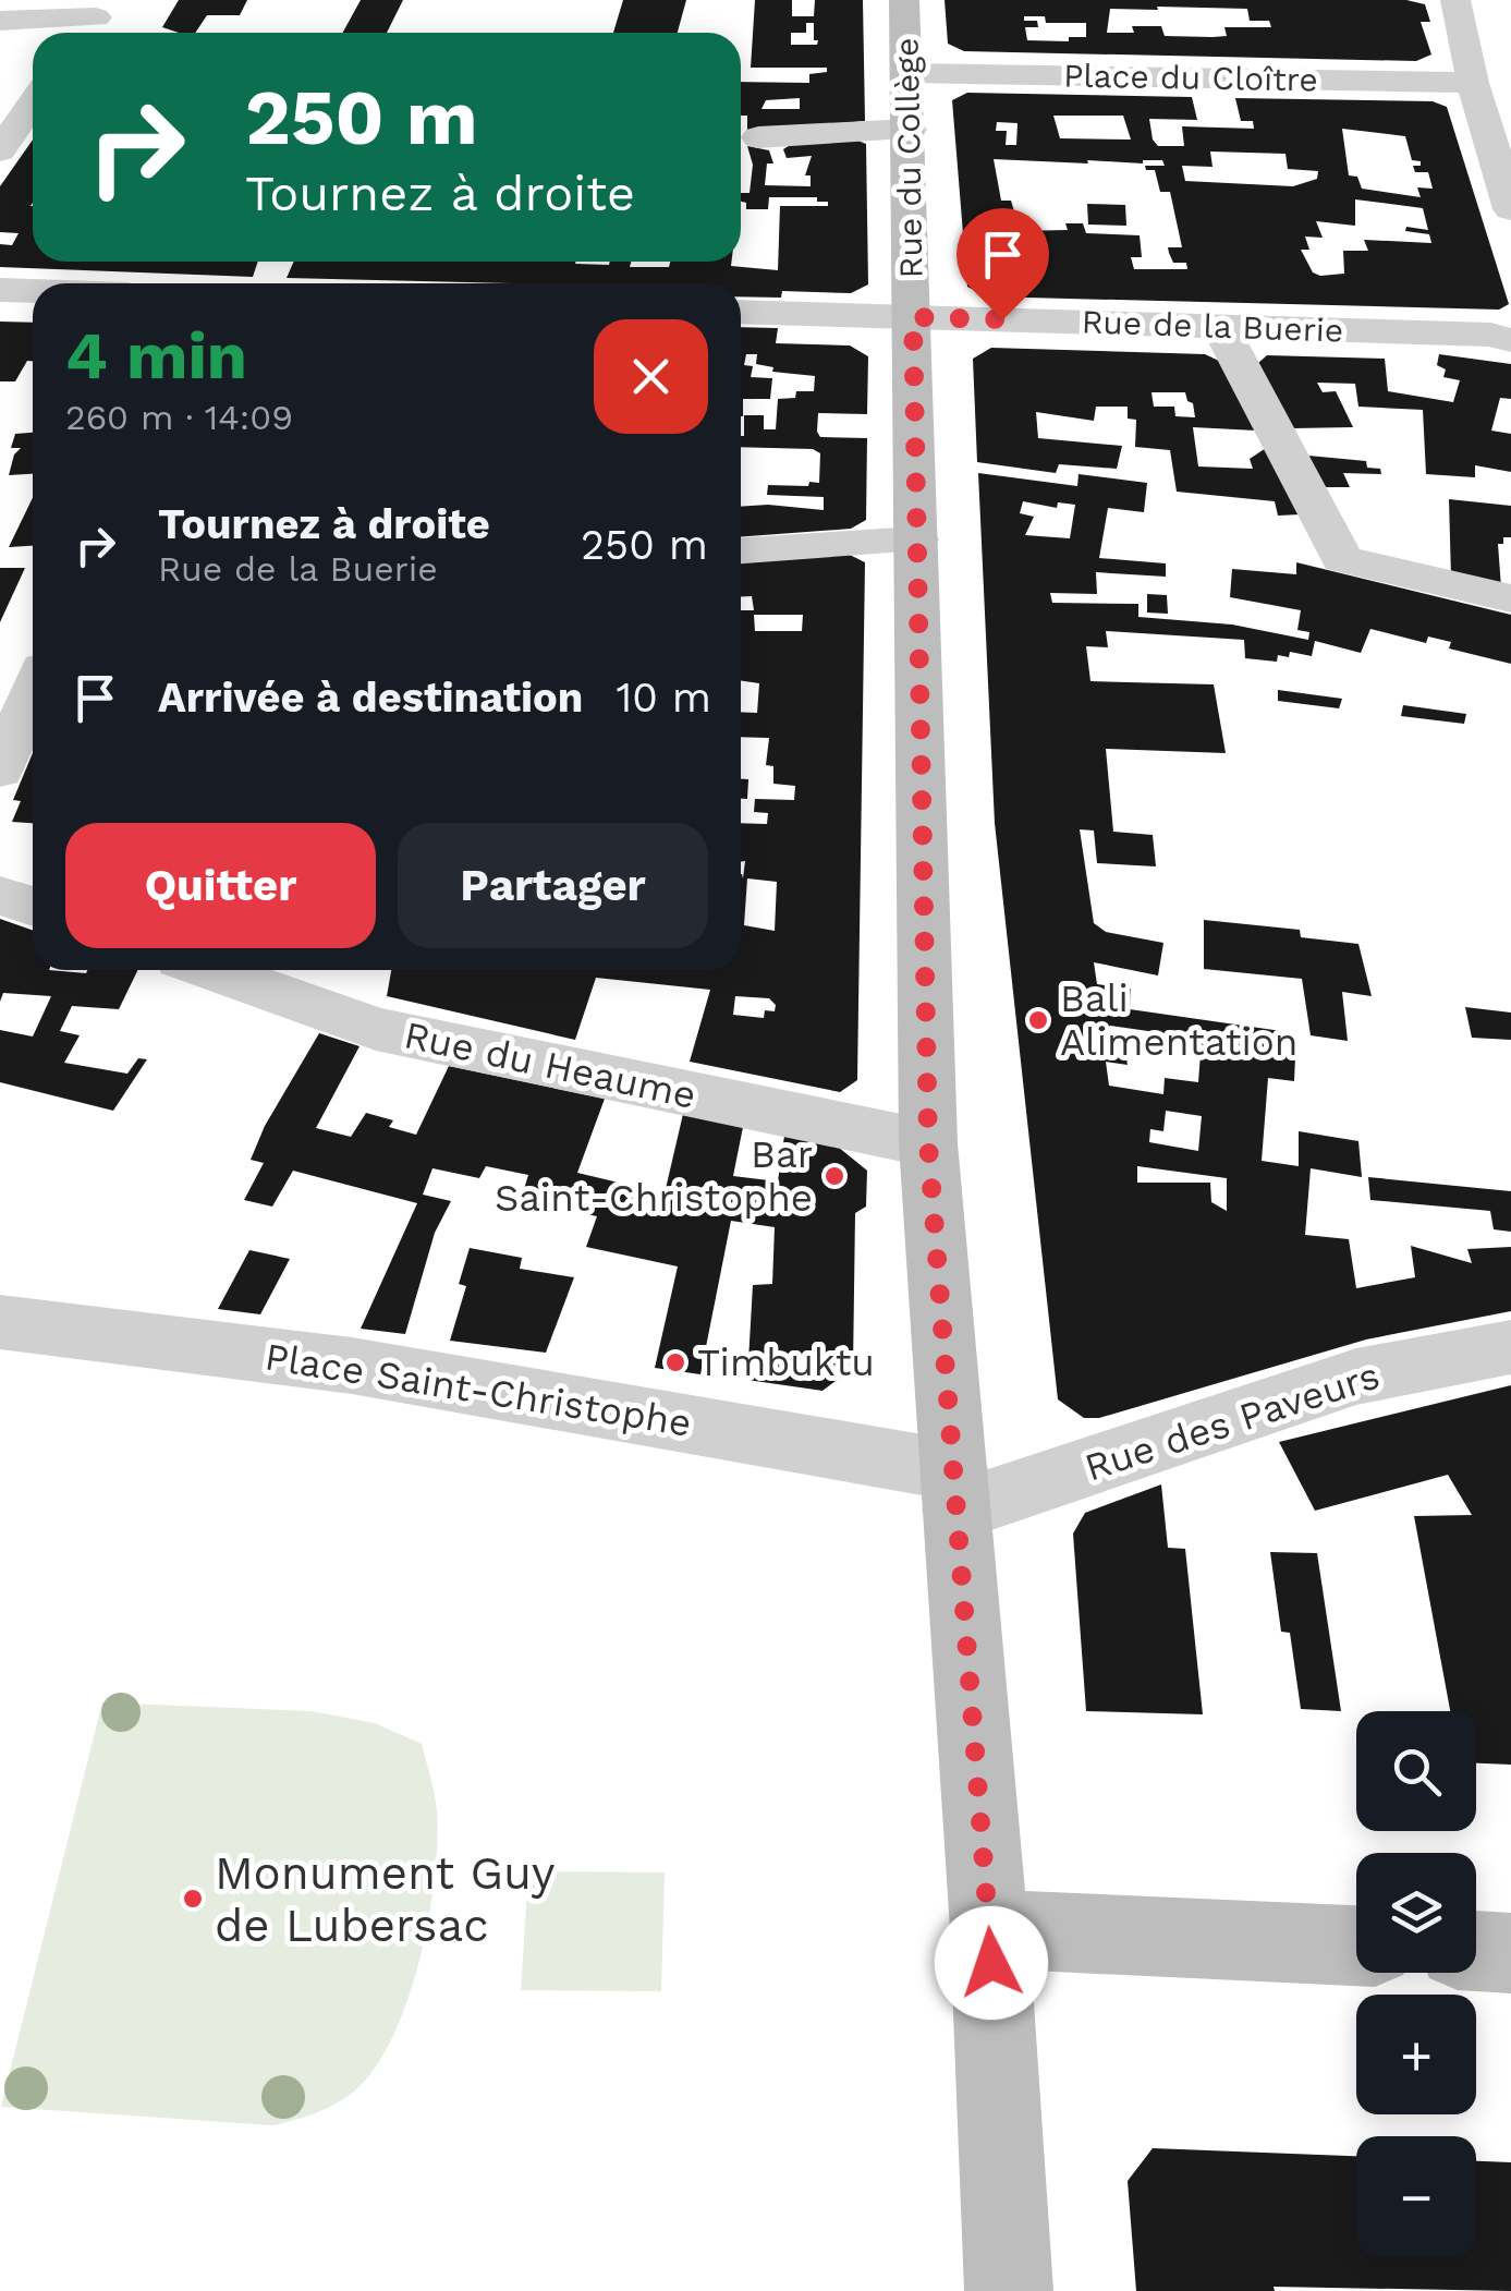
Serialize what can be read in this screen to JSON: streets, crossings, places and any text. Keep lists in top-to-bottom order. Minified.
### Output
{"streets":{"main road":["Rue du Collège"],"street":["Place du Cloître","Rue de la Buerie","Rue du Heaume","Place Saint-Christophe","Rue des Paveurs"]},"crossings":[["Place du Cloître","Rue du Collège"],["Rue du Collège","Rue de la Buerie"],["Rue du Collège","Rue du Heaume"],["Rue du Collège","Place Saint-Christophe"],["Rue du Collège","Rue des Paveurs"],["Place Saint-Christophe","Rue des Paveurs"]],"places":["Bali Alimentation","Bar Saint-Christophe","Timbuktu","Monument Guy de Lubersac"],"page":{"turn":["250 m","Tournez à droite"],"heading":["4 min","260 m · 14:09"],"list":[{"name":"Tournez à droite","note":"Rue de la Buerie","value":"250 m"},{"name":"Arrivée à destination","value":"10 m"}],"buttons":["Quitter","Partager"],"map_buttons":["+","−"]}}
